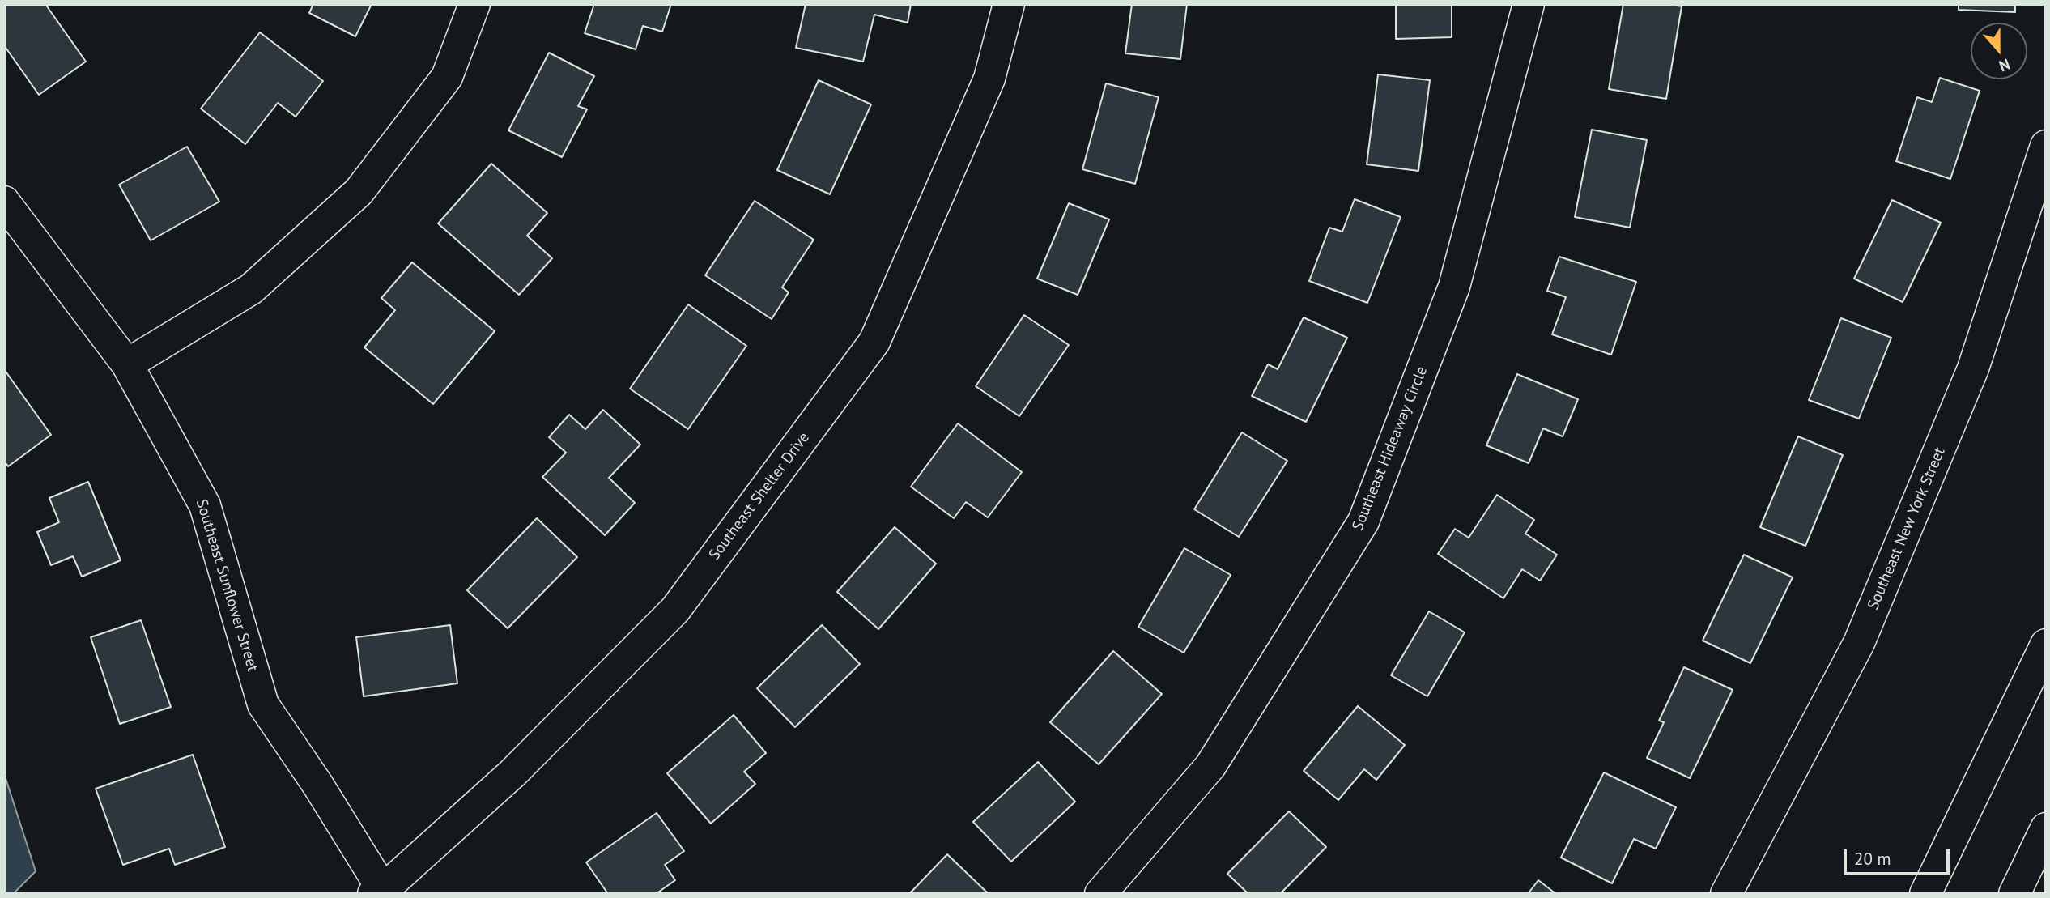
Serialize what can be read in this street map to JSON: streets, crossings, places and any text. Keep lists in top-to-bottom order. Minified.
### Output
{"streets":{"street":["Southeast Hideaway Circle","Southeast Shelter Drive","Southeast New York Street","Southeast Sunflower Street"]},"crossings":[["Southeast Shelter Drive","Southeast Sunflower Street"]],"scale_bar":"20 m","north":"bottom"}
